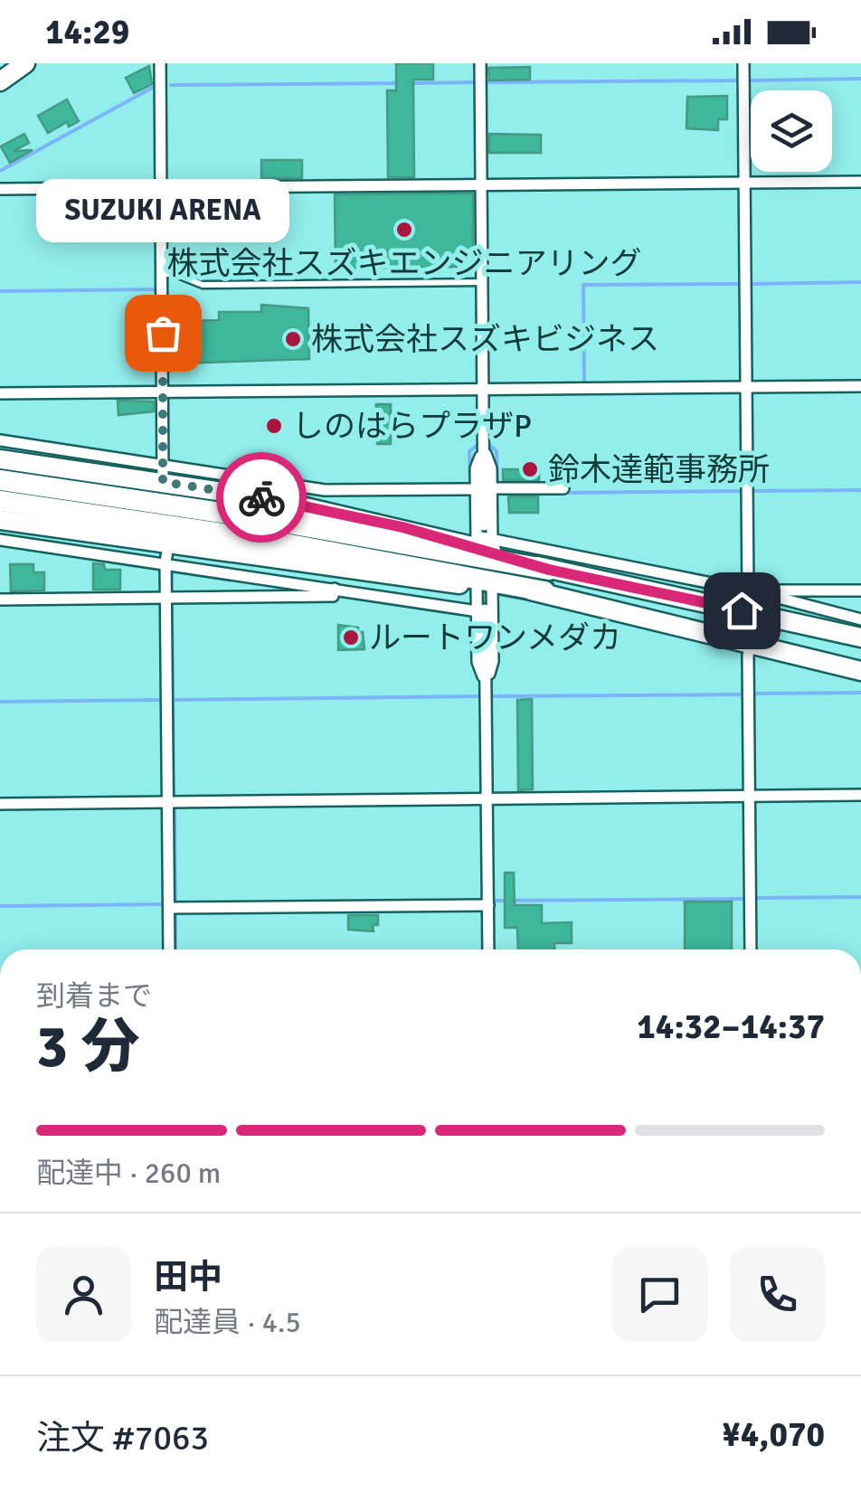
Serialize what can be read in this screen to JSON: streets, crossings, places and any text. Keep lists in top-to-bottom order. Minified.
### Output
{"places":["株式会社スズキエンジニアリング","SUZUKI ARENA","株式会社スズキビジネス","しのはらプラザP","鈴木達範事務所","ルートワンメダカ"],"page":{"status":"14:29","bubble":"SUZUKI ARENA","heading":["3 分","到着まで","14:32–14:37"],"panel":["田中","配達員 · 4.5","注文 #7063","¥4,070"],"bar":"配達中 · 260 m"}}
